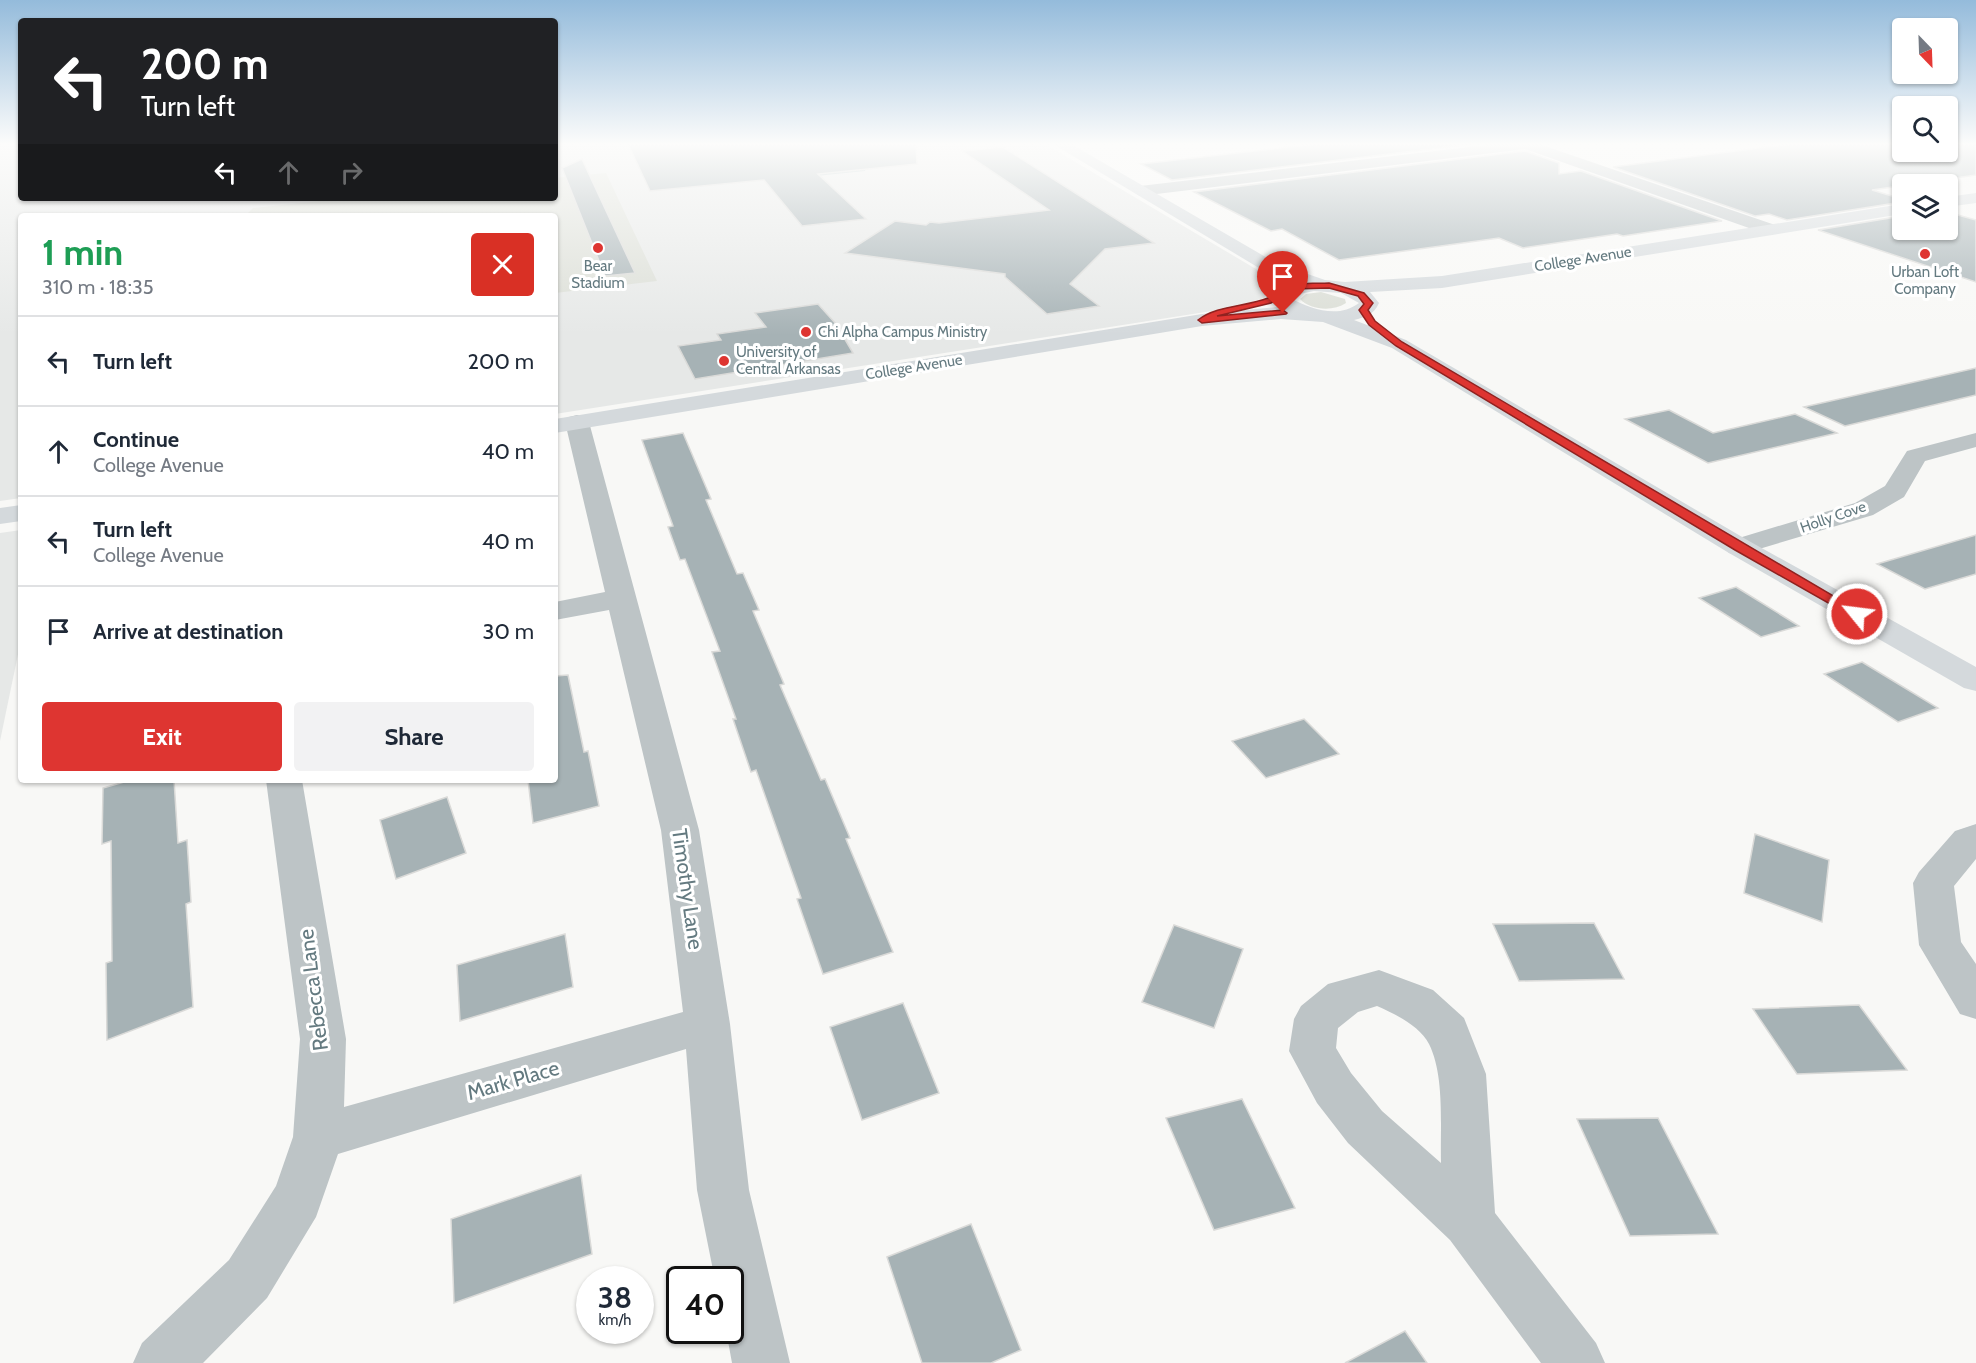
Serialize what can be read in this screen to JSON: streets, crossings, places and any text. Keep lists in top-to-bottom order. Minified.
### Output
{"streets":{"street":["College Avenue","Holly Cove","Timothy Lane","Rebecca Lane","Mark Place"]},"crossings":[["College Avenue","Timothy Lane"],["Timothy Lane","Mark Place"],["Rebecca Lane","Mark Place"]],"places":["Bear Stadium","Urban Loft Company","Chi Alpha Campus Ministry","University of Central Arkansas"],"north":"bottom right","page":{"turn":["200 m","Turn left"],"heading":["1 min","310 m · 18:35"],"list":[{"name":"Turn left","value":"200 m"},{"name":"Continue","note":"College Avenue","value":"40 m"},{"name":"Turn left","note":"College Avenue","value":"40 m"},{"name":"Arrive at destination","value":"30 m"}],"buttons":["Exit","Share"],"speed":"38 km/h","limit":"40"}}
